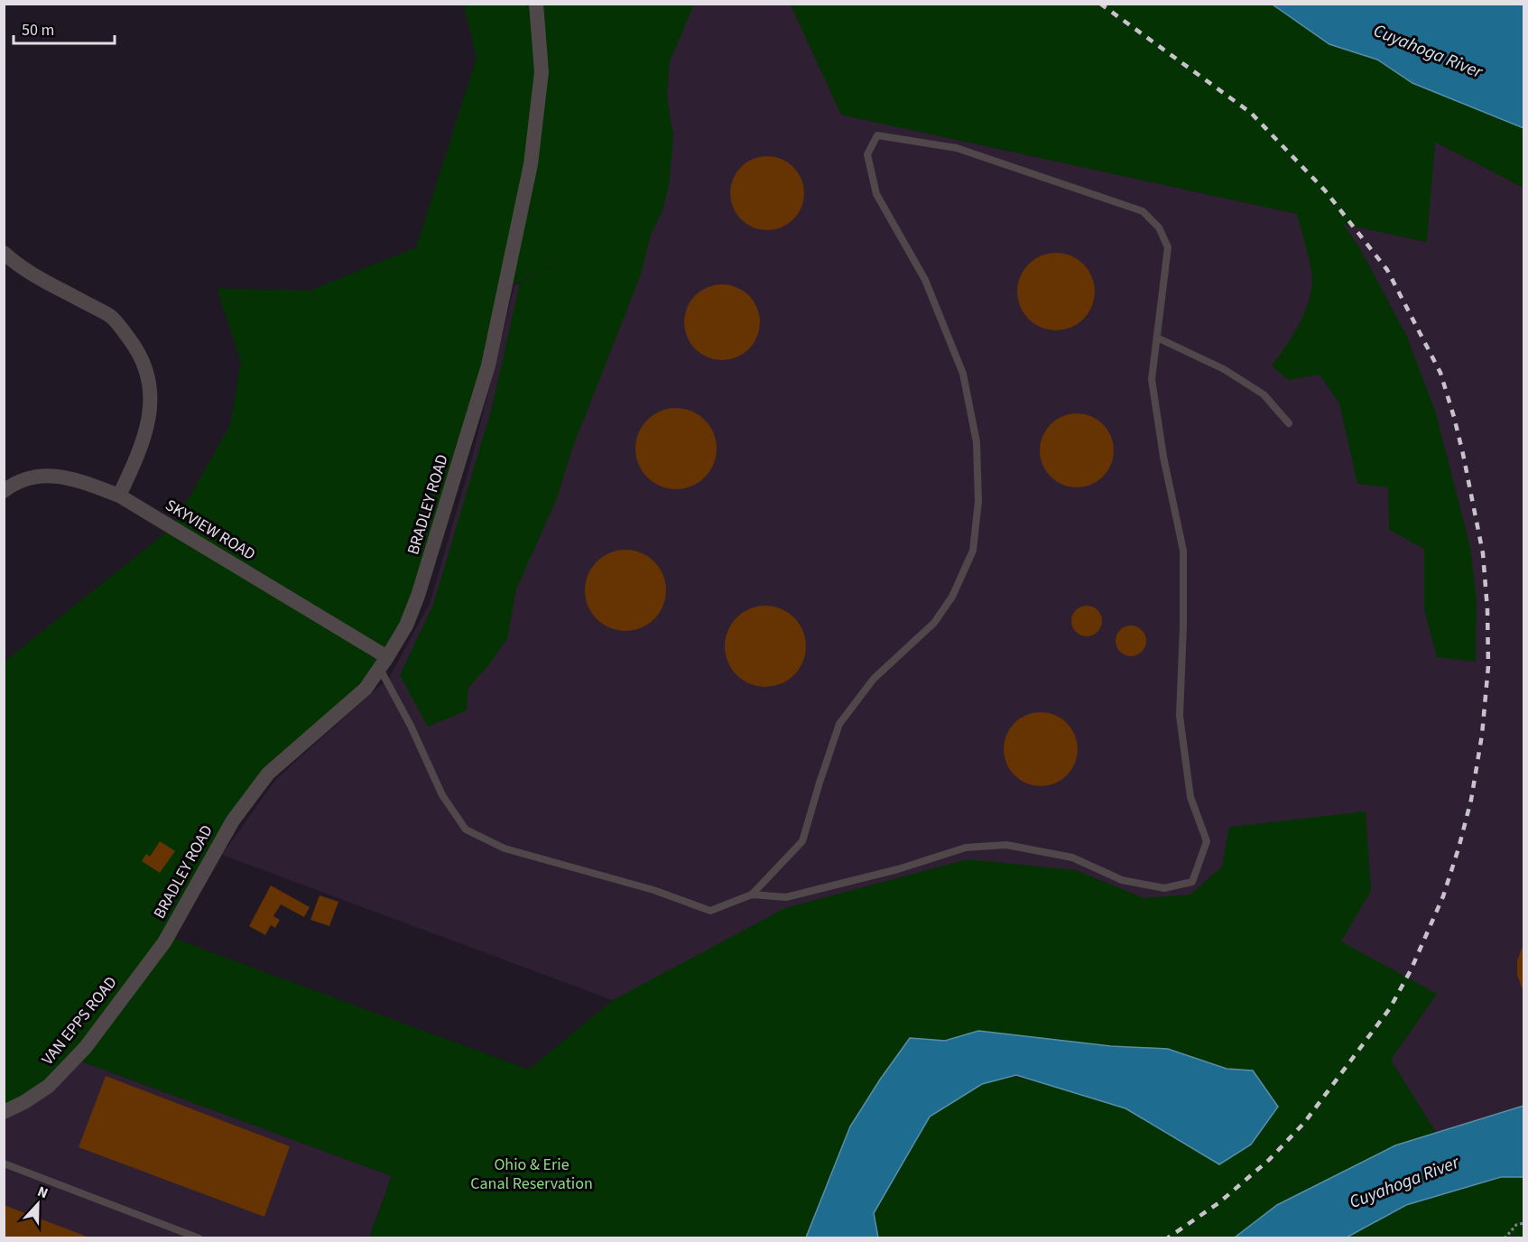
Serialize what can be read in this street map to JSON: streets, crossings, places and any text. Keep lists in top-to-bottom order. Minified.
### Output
{"streets":{"street":["BRADLEY ROAD","SKYVIEW ROAD","VAN EPPS ROAD"]},"crossings":[["BRADLEY ROAD","SKYVIEW ROAD"],["BRADLEY ROAD","VAN EPPS ROAD"]],"water":["Cuyahoga River"],"parks":["Ohio & Erie Canal Reservation"],"scale_bar":"50 m","north":"top"}
